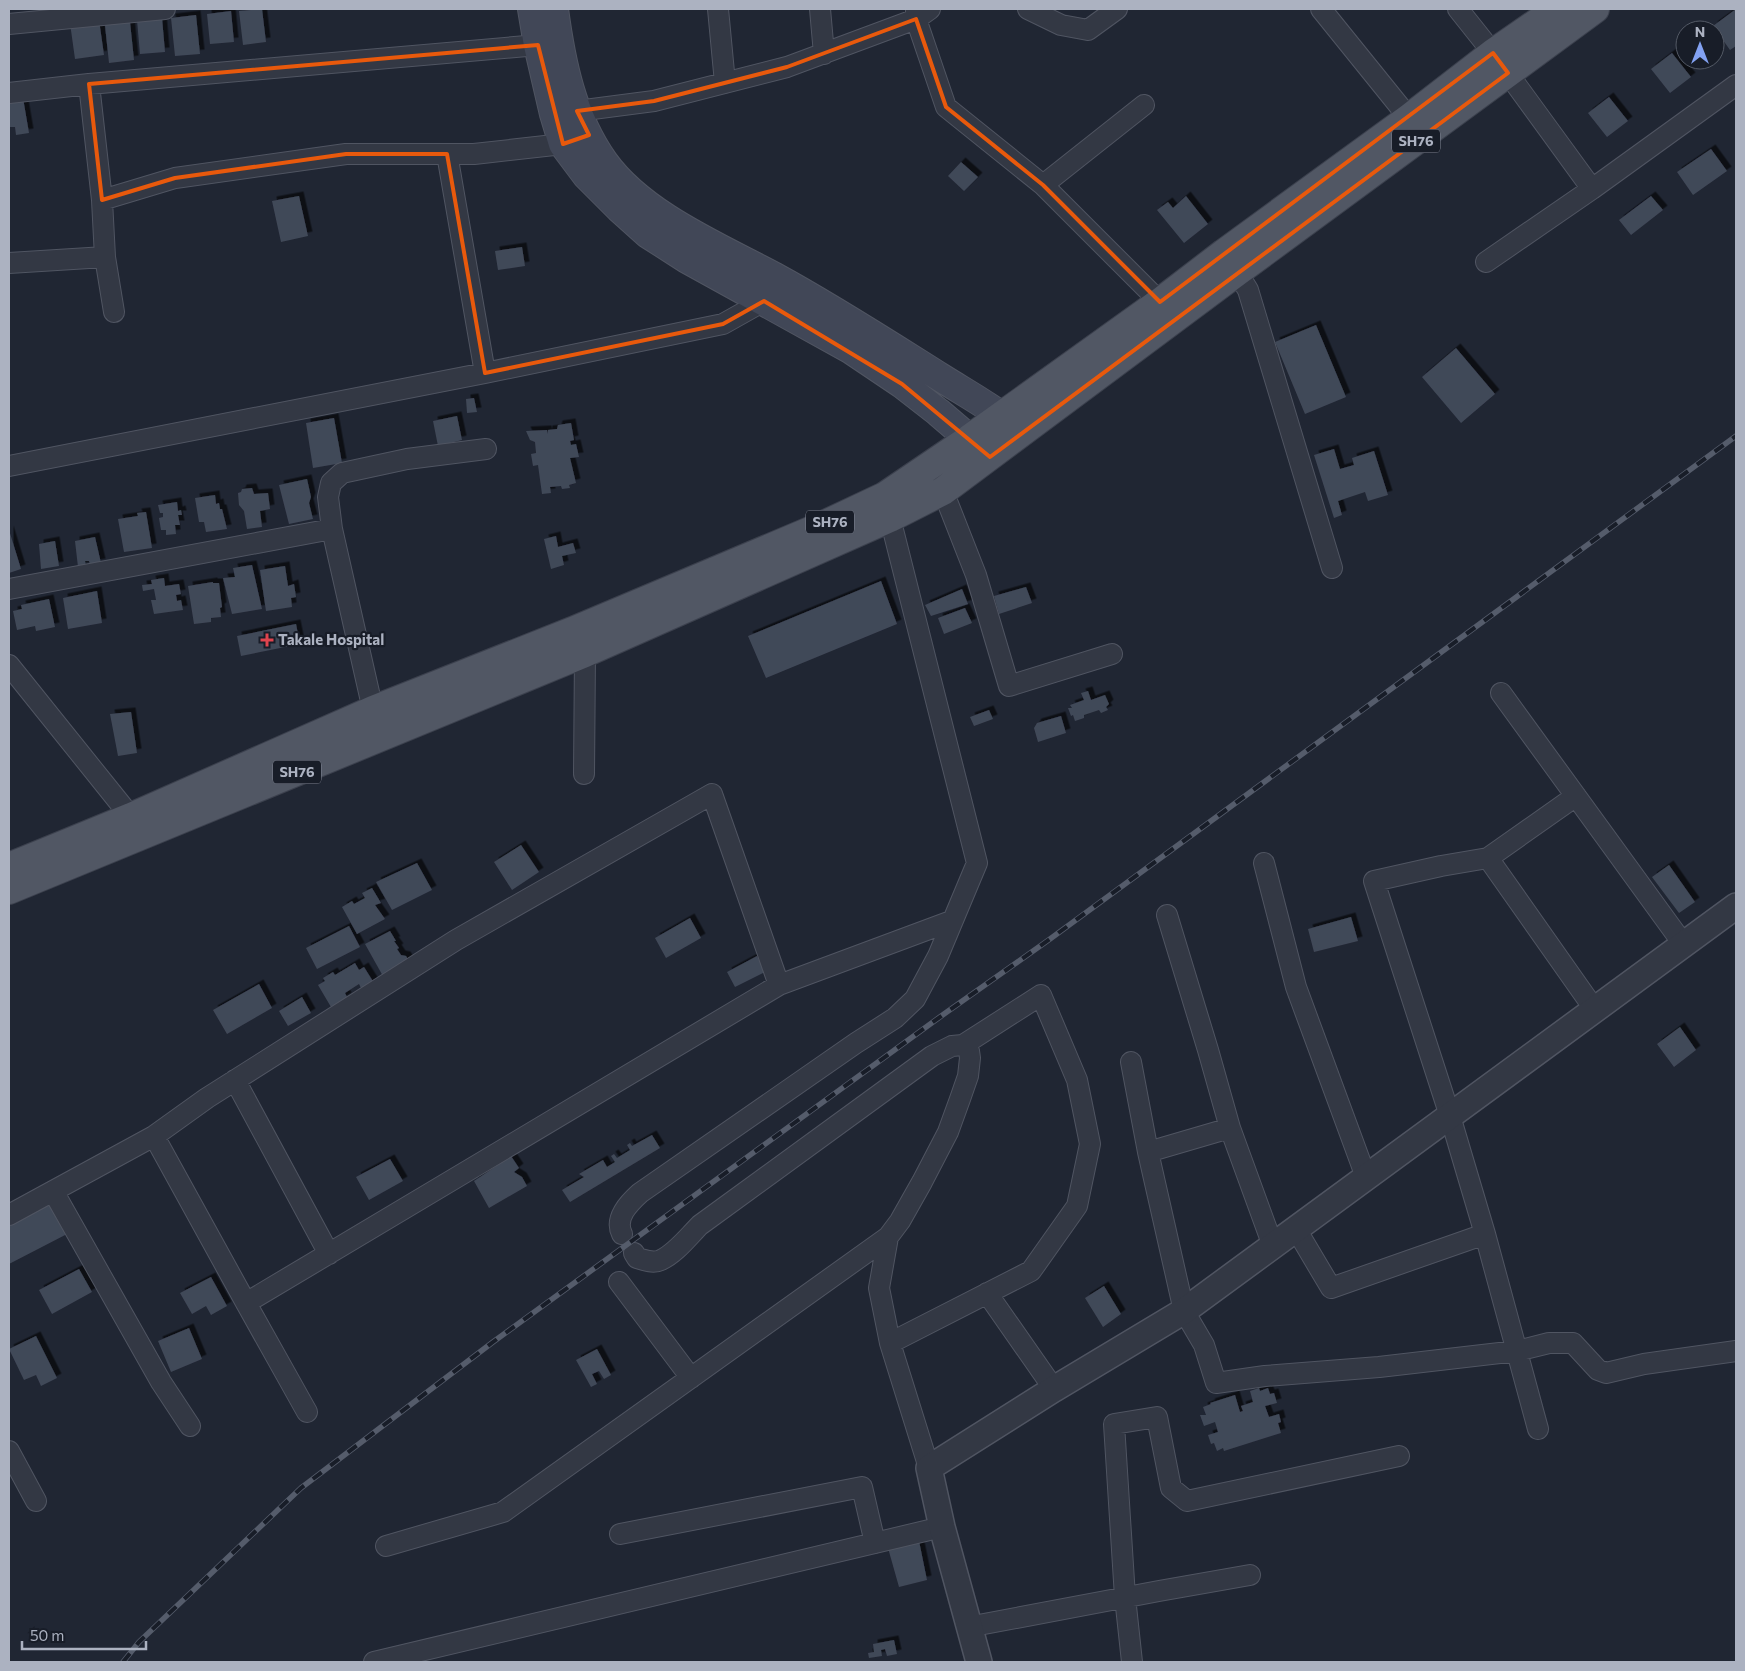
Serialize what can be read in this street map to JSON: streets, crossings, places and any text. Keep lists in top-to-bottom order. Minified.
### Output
{"streets":{"main road":["SH76"]},"places":{"health":["Takale Hospital"]},"scale_bar":"50 m","north":"top"}
